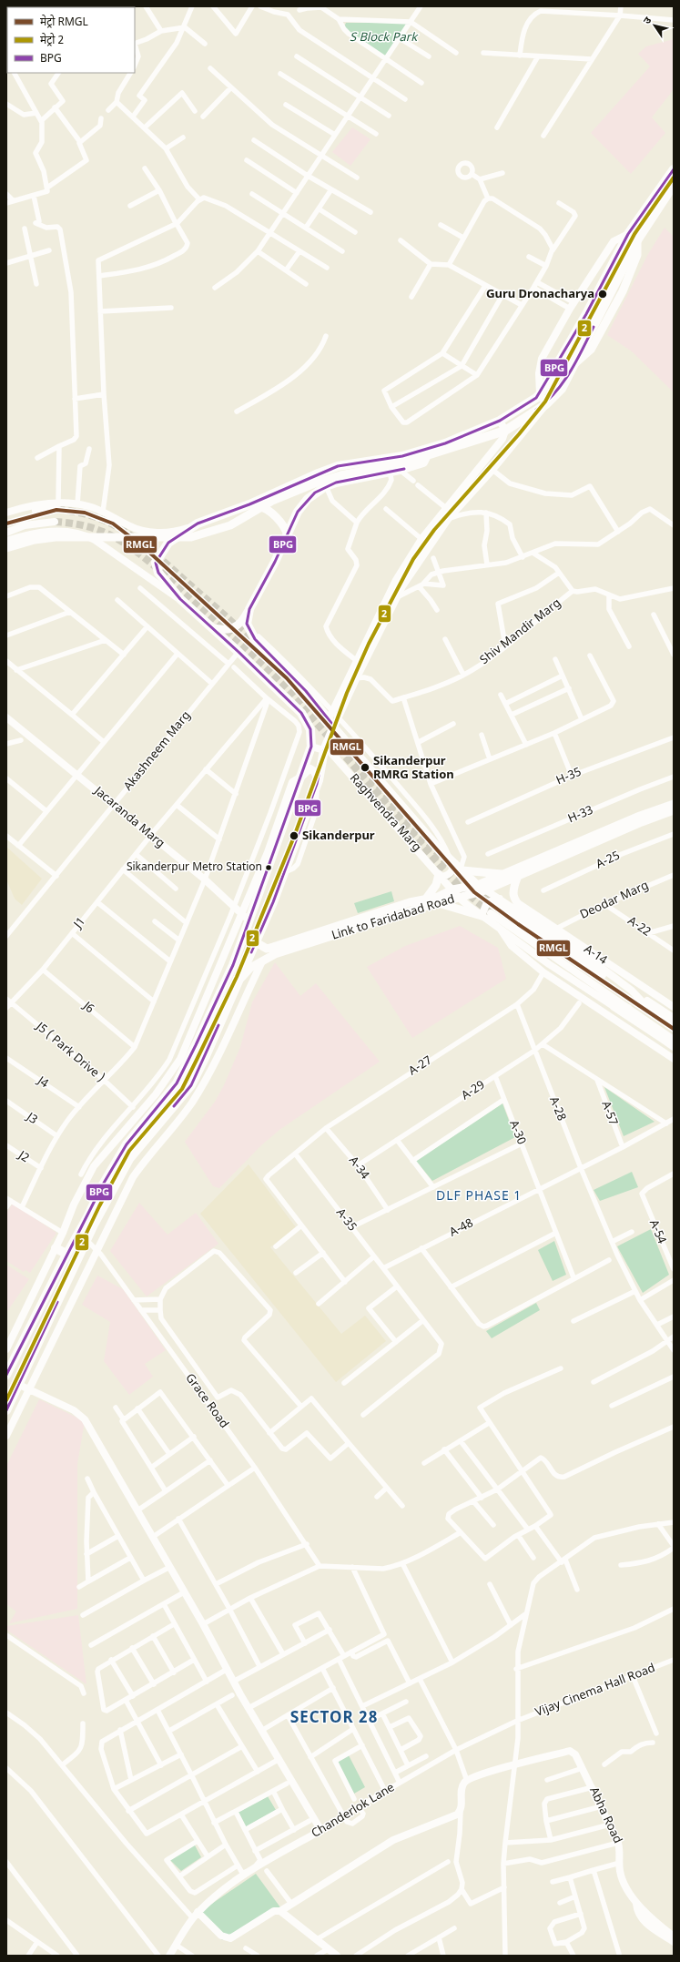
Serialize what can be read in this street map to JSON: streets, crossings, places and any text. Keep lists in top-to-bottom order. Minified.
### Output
{"streets":{"main road":["Link to Faridabad Road"],"street":["Shiv Mandir Marg","Akashneem Marg","H-35","Raghvendra Marg","H-33","Jacaranda Marg","A-25","Deodar Marg","J1","A-22","A-14","J6","J5 ( Park Drive )","A-27","J4","A-29","A-28","A-57","J3","A-30","J2","A-34","A-35","A-48","A-54","Grace Road","Vijay Cinema Hall Road","Chanderlok Lane","Abha Road"]},"crossings":[["Akashneem Marg","Jacaranda Marg"],["Raghvendra Marg","Link to Faridabad Road"],["Raghvendra Marg","A-14"],["Jacaranda Marg","J1"],["Deodar Marg","A-22"],["Deodar Marg","A-14"],["J1","J6"],["J1","J5 ( Park Drive )"],["A-27","A-28"],["A-27","A-34"],["A-27","A-35"],["A-29","A-28"],["A-29","A-30"],["A-29","A-34"],["A-28","A-48"],["A-30","A-48"],["A-35","A-48"],["Vijay Cinema Hall Road","Chanderlok Lane"]],"districts":["DLF PHASE 1","SECTOR 28"],"parks":["S Block Park"],"places":["Guru Dronacharya","Sikanderpur RMRG Station","Sikanderpur","Sikanderpur Metro Station"],"lines":["transit line BPG","metro line 2","metro line RMGL"],"legend":["मेट्रो RMGL","मेट्रो 2","BPG"],"north":"top left"}
